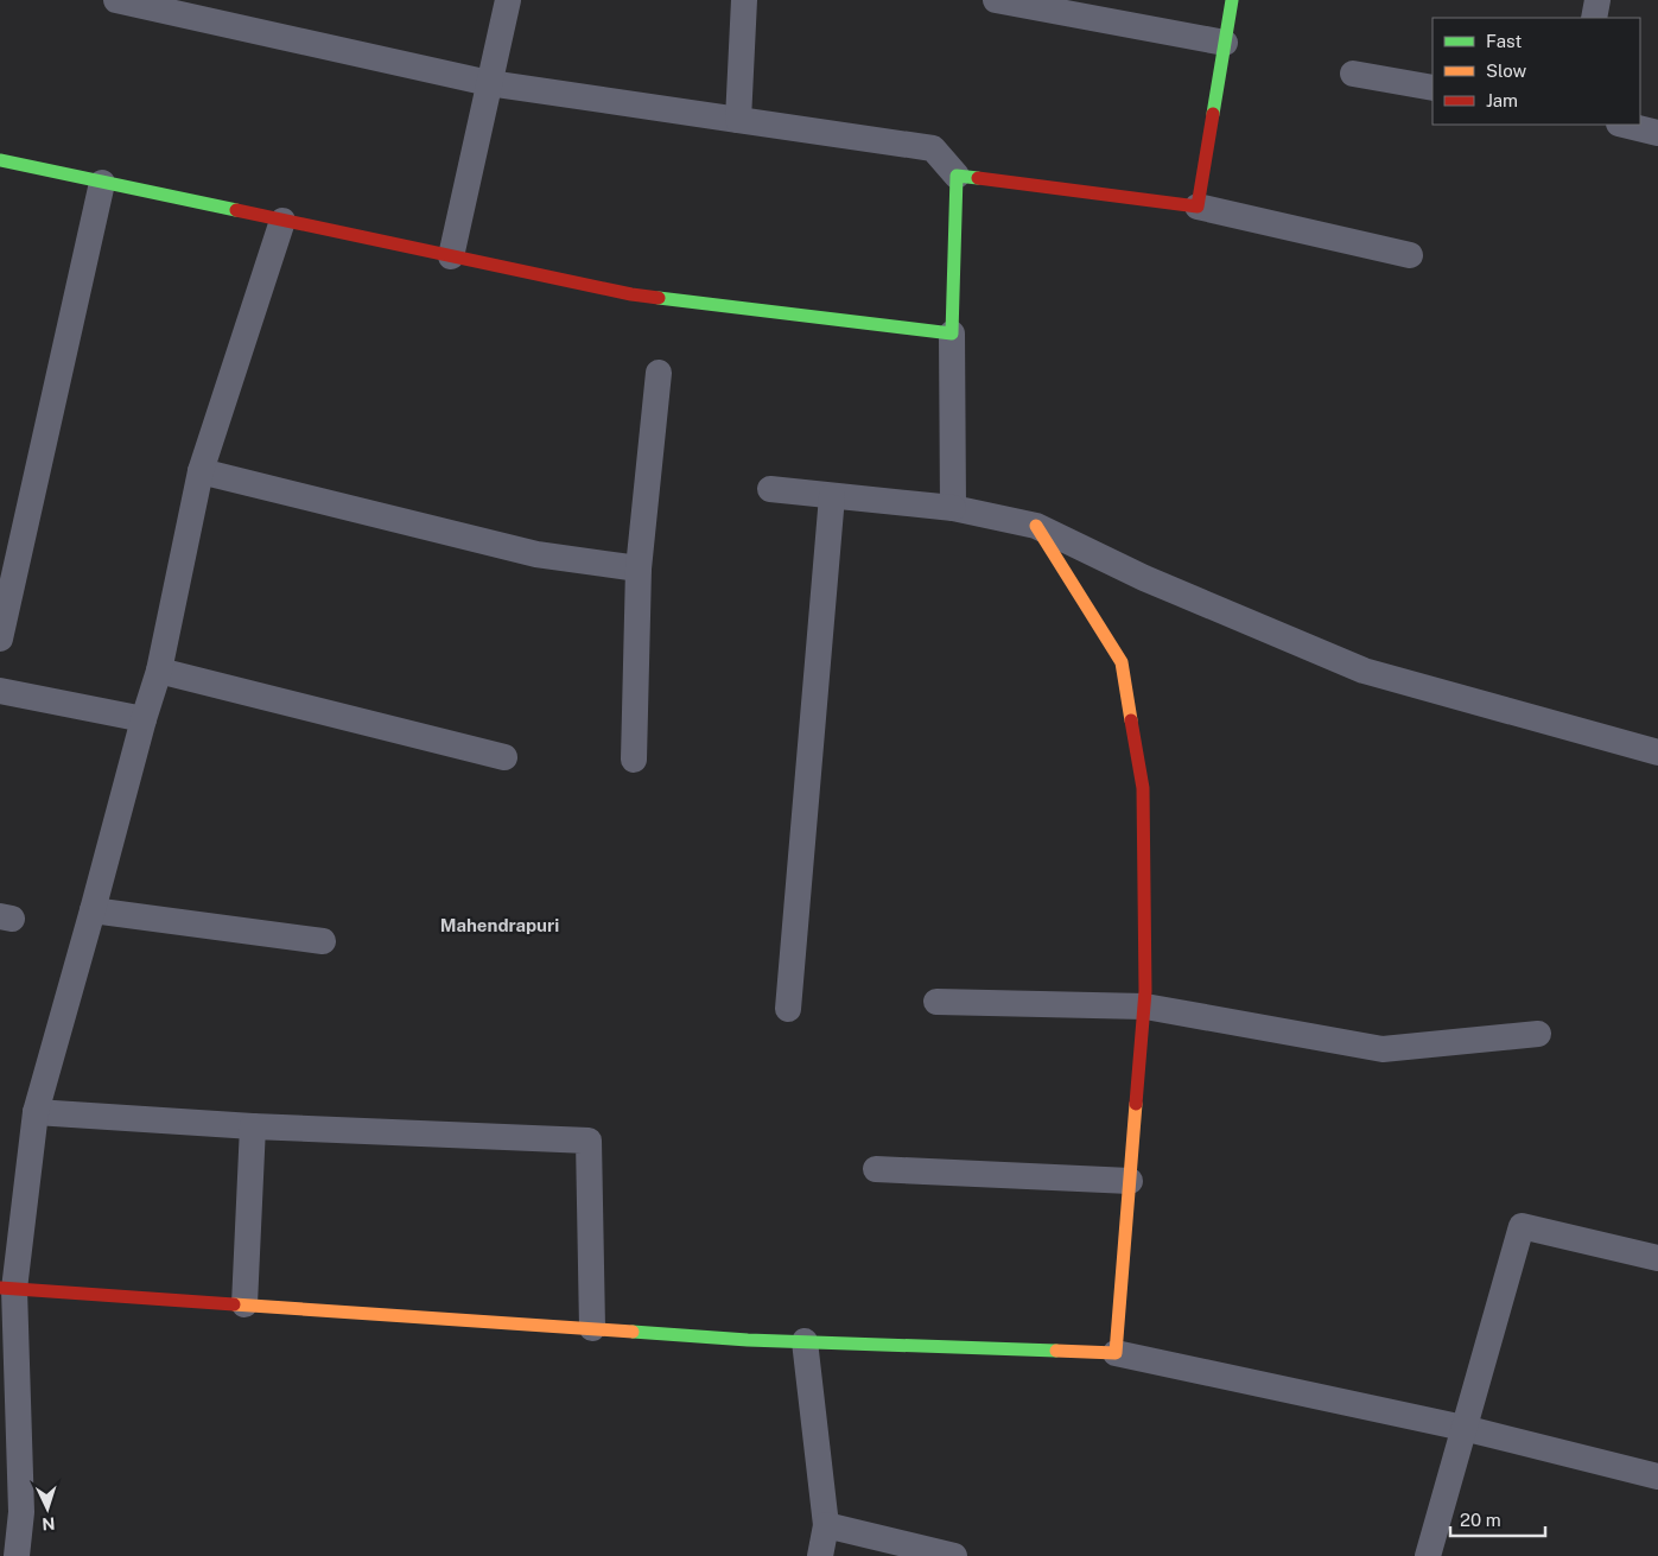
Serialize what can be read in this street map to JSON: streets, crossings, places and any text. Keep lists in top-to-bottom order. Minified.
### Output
{"districts":["Mahendrapuri"],"legend":["Fast","Slow","Jam"],"scale_bar":"20 m","north":"bottom"}
